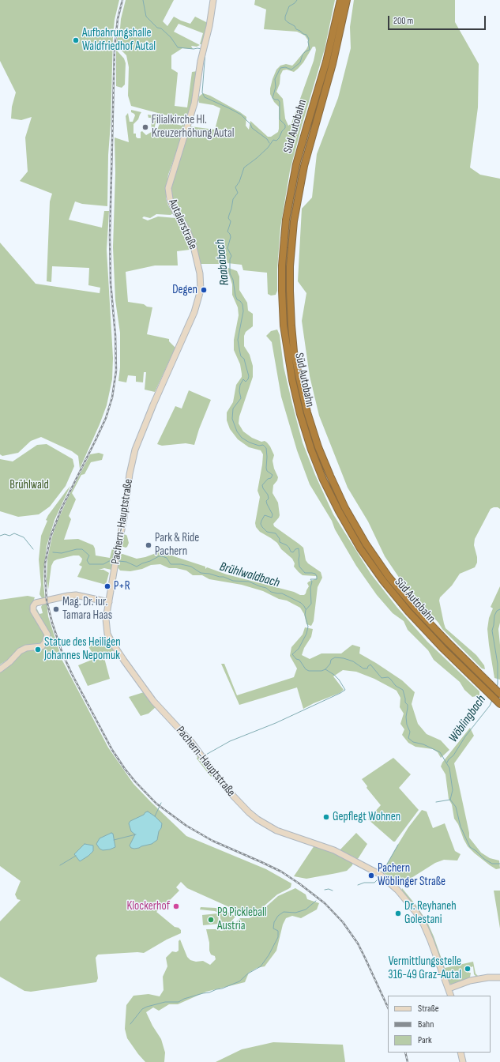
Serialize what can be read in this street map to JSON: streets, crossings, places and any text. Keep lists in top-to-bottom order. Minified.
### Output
{"streets":{"highway":["Süd Autobahn"],"main road":["Autalerstraße","Pachern-Hauptstraße"]},"crossings":[["Autalerstraße","Pachern-Hauptstraße"]],"water":["Raababach","Brühlwaldbach","Wöblingbach"],"parks":["Brühlwald"],"places":["Aufbahrungshalle Waldfriedhof Autal","Filialkirche Hl. Kreuzerhöhung Autal","Degen","Park & Ride Pachern","P+R","Mag. Dr. iur. Tamara Haas","Statue des Heiligen Johannes Nepomuk","Gepflegt Wohnen","Pachern Wöblinger Straße","Klockerhof","Dr. Reyhaneh Golestani","P9 Pickleball Austria","Vermittlungsstelle 316-49 Graz-Autal"],"legend":["Straße","Bahn","Park"],"scale_bar":"200 m"}
